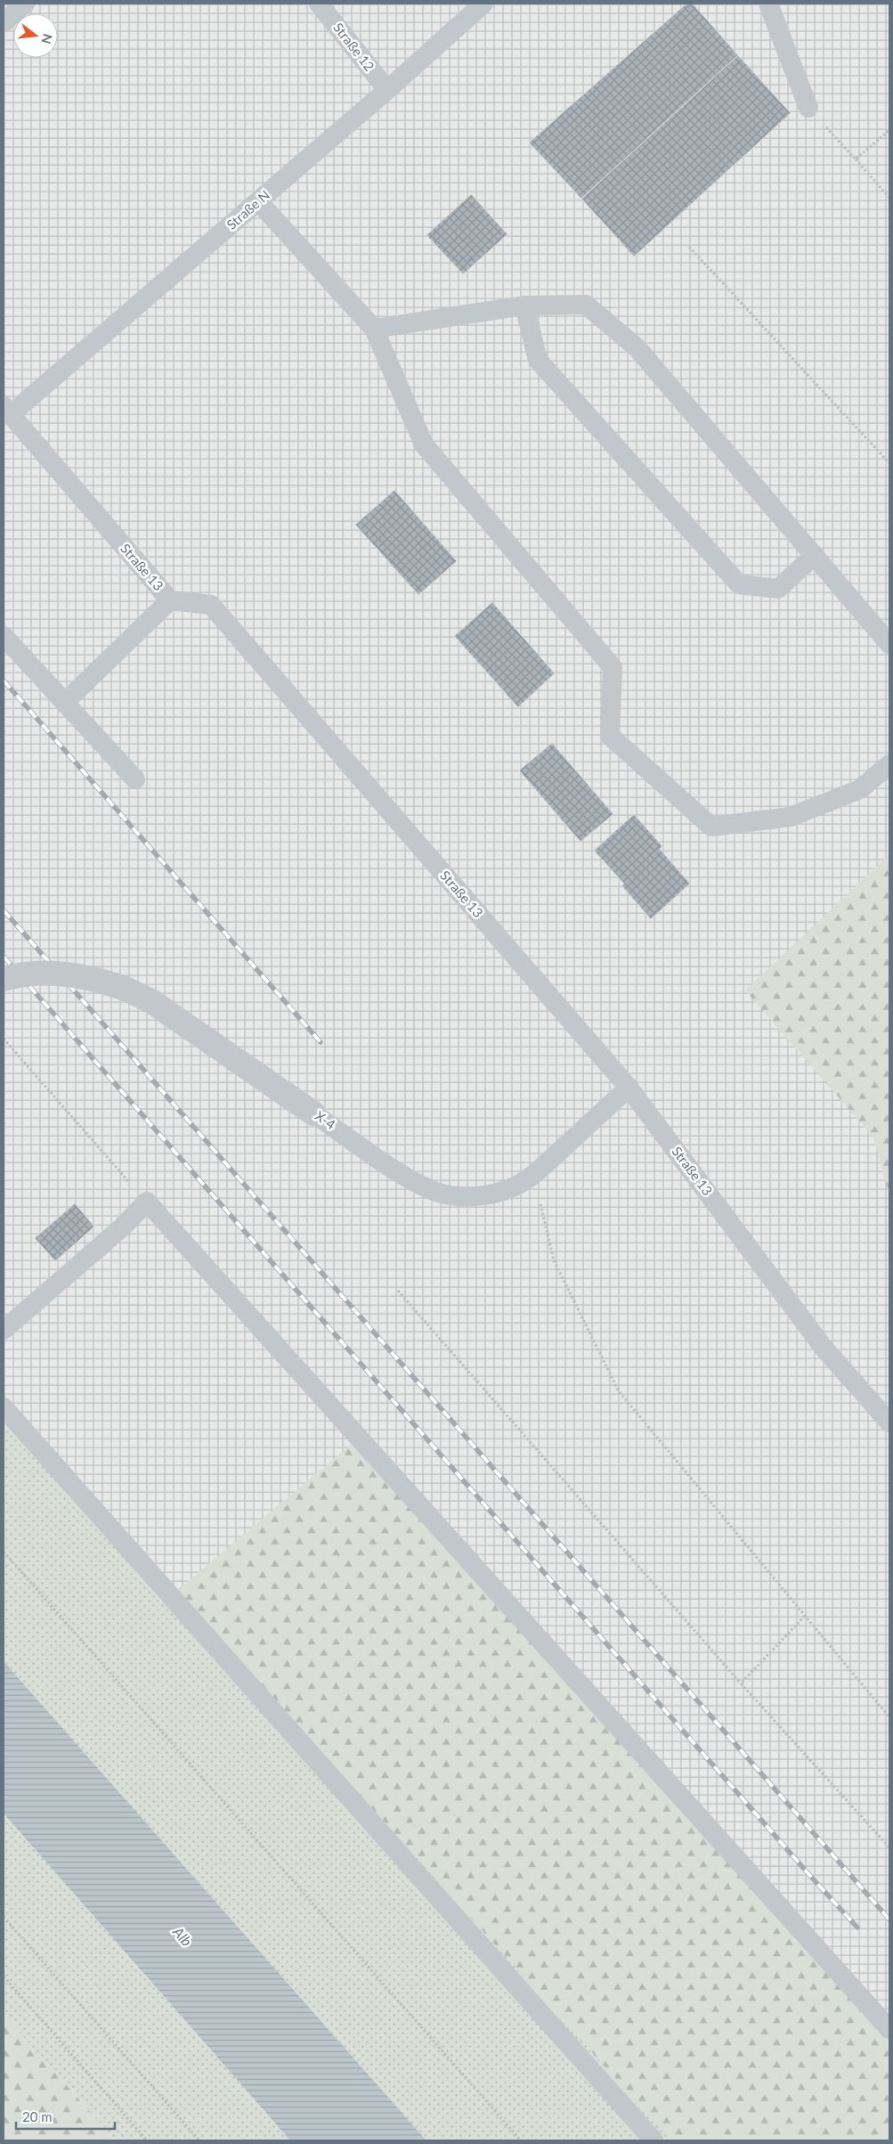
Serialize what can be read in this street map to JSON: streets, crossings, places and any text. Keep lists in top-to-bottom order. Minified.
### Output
{"streets":{"street":["X-4"],"lane":["Straße 12","Straße N","Straße 13"]},"crossings":[["Straße 12","Straße N"],["Straße N","Straße 13"],["Straße 13","X-4"]],"water":["Alb"],"scale_bar":"20 m","north":"right"}
